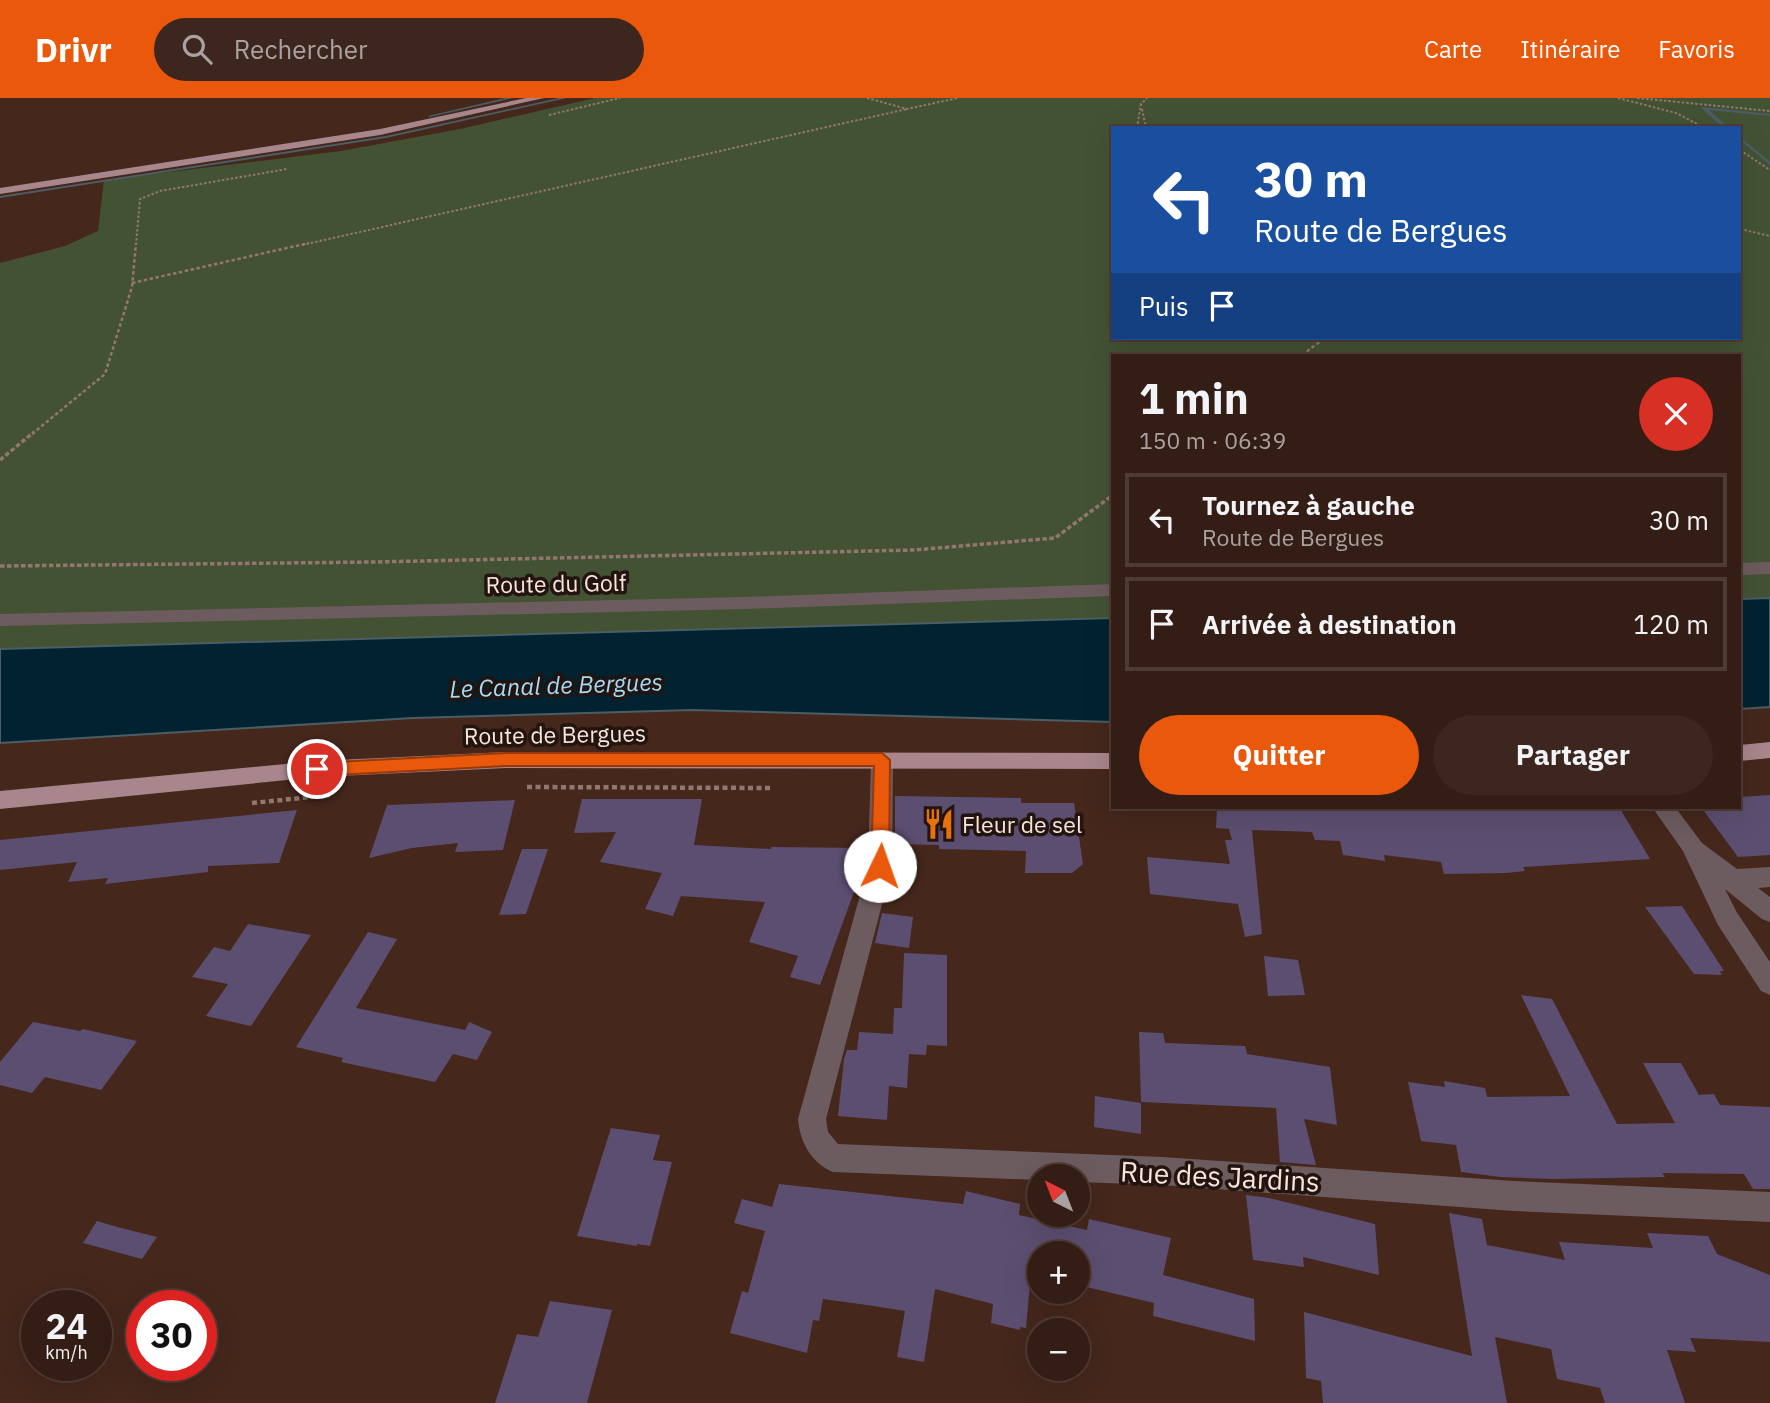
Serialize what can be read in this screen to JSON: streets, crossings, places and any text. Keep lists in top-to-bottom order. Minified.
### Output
{"streets":{"main road":["Route de Bergues"],"street":["Route du Golf","Rue des Jardins"]},"crossings":[["Route de Bergues","Rue des Jardins"]],"water":["Le Canal de Bergues"],"places":{"restaurant":["Fleur de sel"]},"north":"top left","page":{"header":"Drivr","search":"Rechercher","nav":["Carte","Itinéraire","Favoris"],"turn":["30 m","Route de Bergues"],"then":"Puis","heading":["1 min","150 m · 06:39"],"list":[{"name":"Tournez à gauche","note":"Route de Bergues","value":"30 m"},{"name":"Arrivée à destination","value":"120 m"}],"buttons":["Quitter","Partager"],"map_buttons":["+","−"],"speed":"24 km/h","limit":"30"}}
